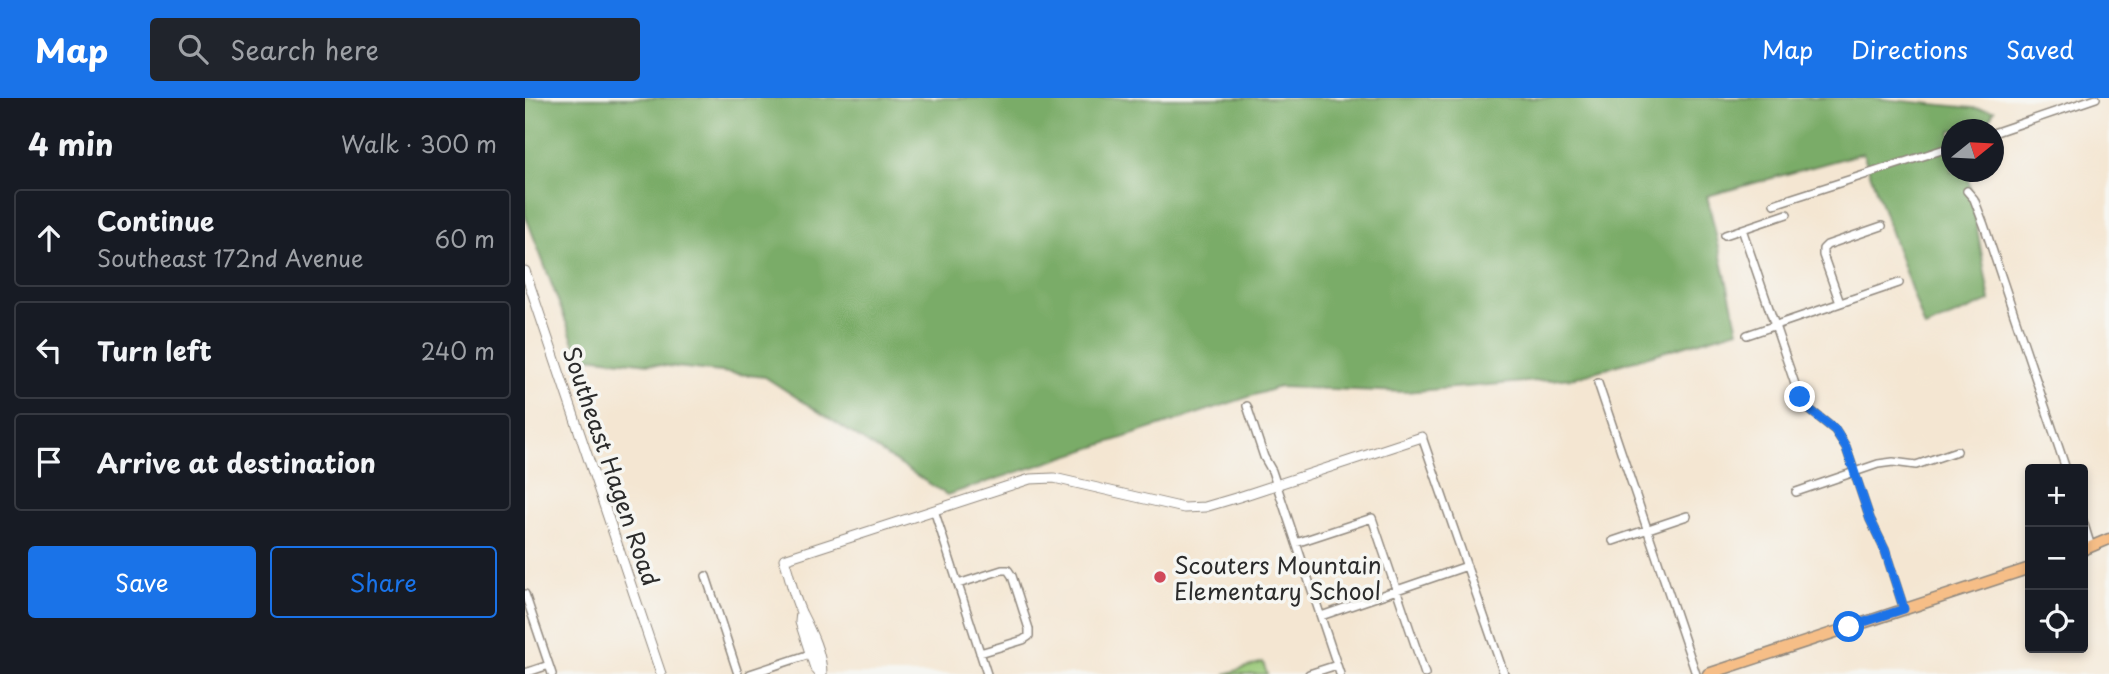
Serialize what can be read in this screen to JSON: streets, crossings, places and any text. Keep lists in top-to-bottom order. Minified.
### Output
{"streets":{"street":["Southeast Hagen Road"]},"places":["Scouters Mountain Elementary School"],"north":"right","page":{"header":"Map","search":"Search here","nav":["Map","Directions","Saved"],"heading":["4 min","Walk · 300 m"],"list":[["Continue","Southeast 172nd Avenue","60 m"],["Turn left","240 m"],"Arrive at destination"],"map_buttons":["+","−"],"buttons":["Save","Share"]}}
